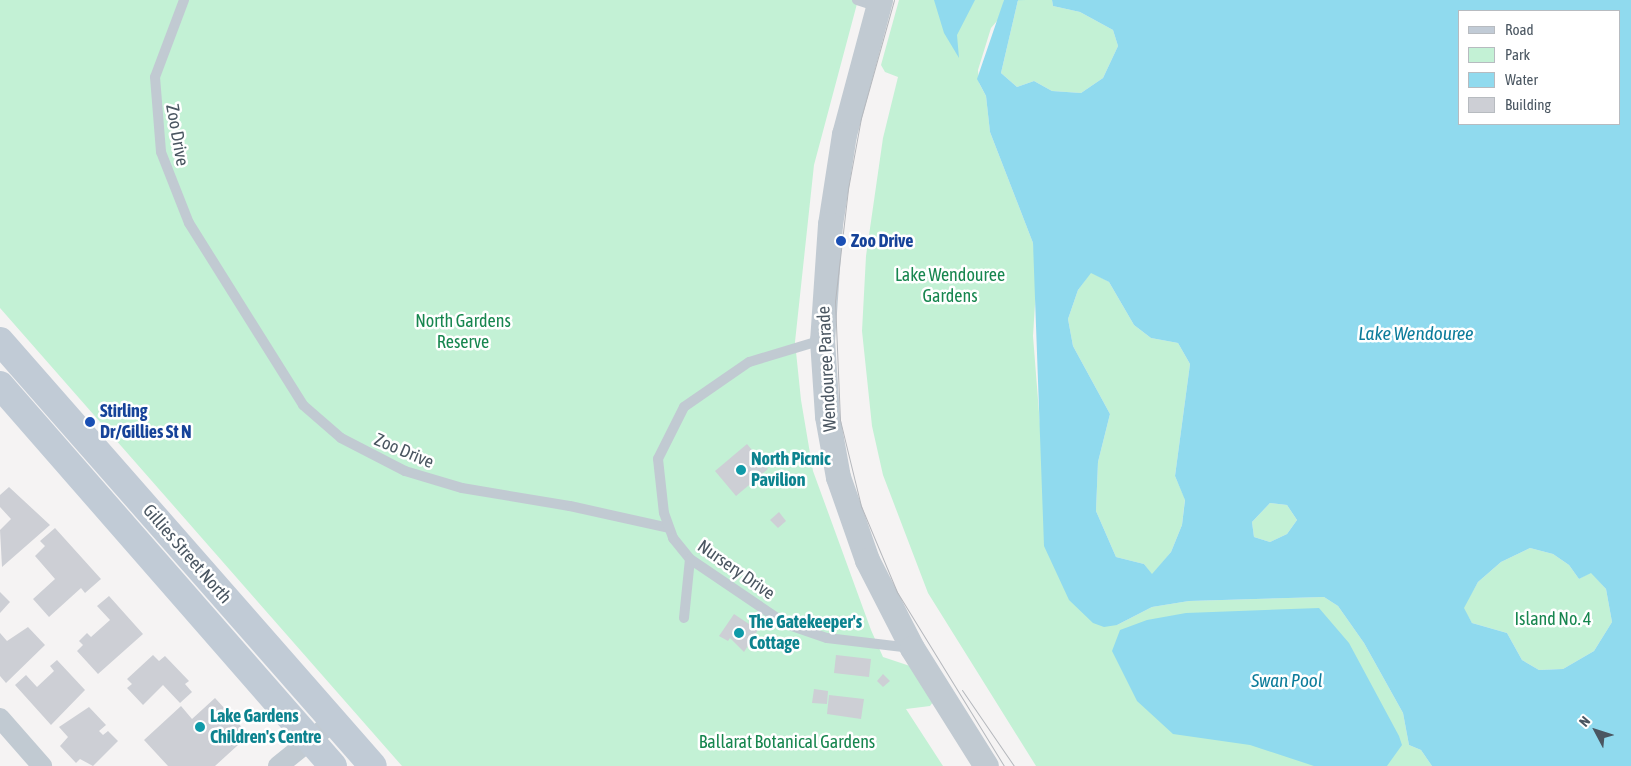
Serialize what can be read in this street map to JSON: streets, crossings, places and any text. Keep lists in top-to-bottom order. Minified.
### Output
{"streets":{"main road":["Gillies Street North"],"street":["Wendouree Parade"],"lane":["Zoo Drive","Nursery Drive"]},"crossings":[["Zoo Drive","Nursery Drive"],["Wendouree Parade","Nursery Drive"]],"water":["Lake Wendouree","Swan Pool"],"parks":["Lake Wendouree Gardens","North Gardens Reserve","Island No. 4","Ballarat Botanical Gardens"],"places":["Zoo Drive","Stirling Dr/Gillies St N","North Picnic Pavilion","The Gatekeeper's Cottage","Lake Gardens Children's Centre"],"legend":["Road","Park","Water","Building"],"north":"top left"}
